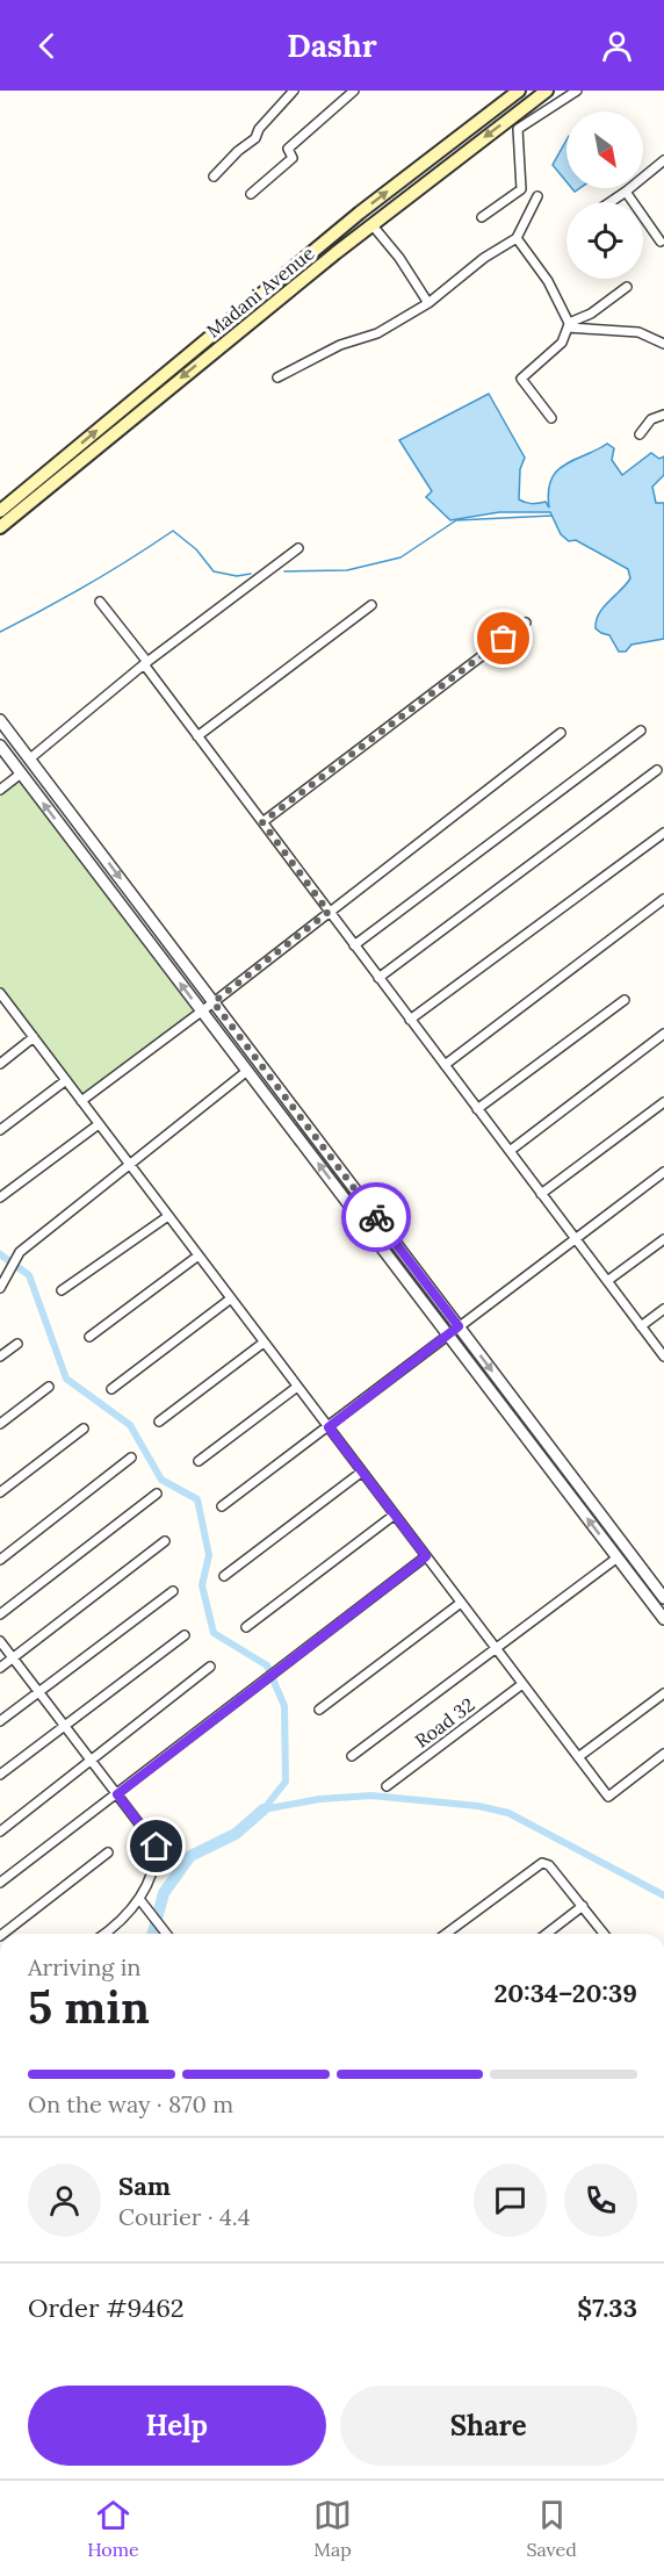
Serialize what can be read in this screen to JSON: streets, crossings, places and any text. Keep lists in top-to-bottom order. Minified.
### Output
{"streets":{"main road":["Madani Avenue"],"street":["Road 32"]},"north":"bottom right","page":{"header":"Dashr","heading":["5 min","Arriving in","20:34–20:39"],"panel":["Sam","Courier · 4.4","Order #9462","$7.33"],"bar":"On the way · 870 m","buttons":["Help","Share"],"tabs":["Home","Map","Saved"]}}
